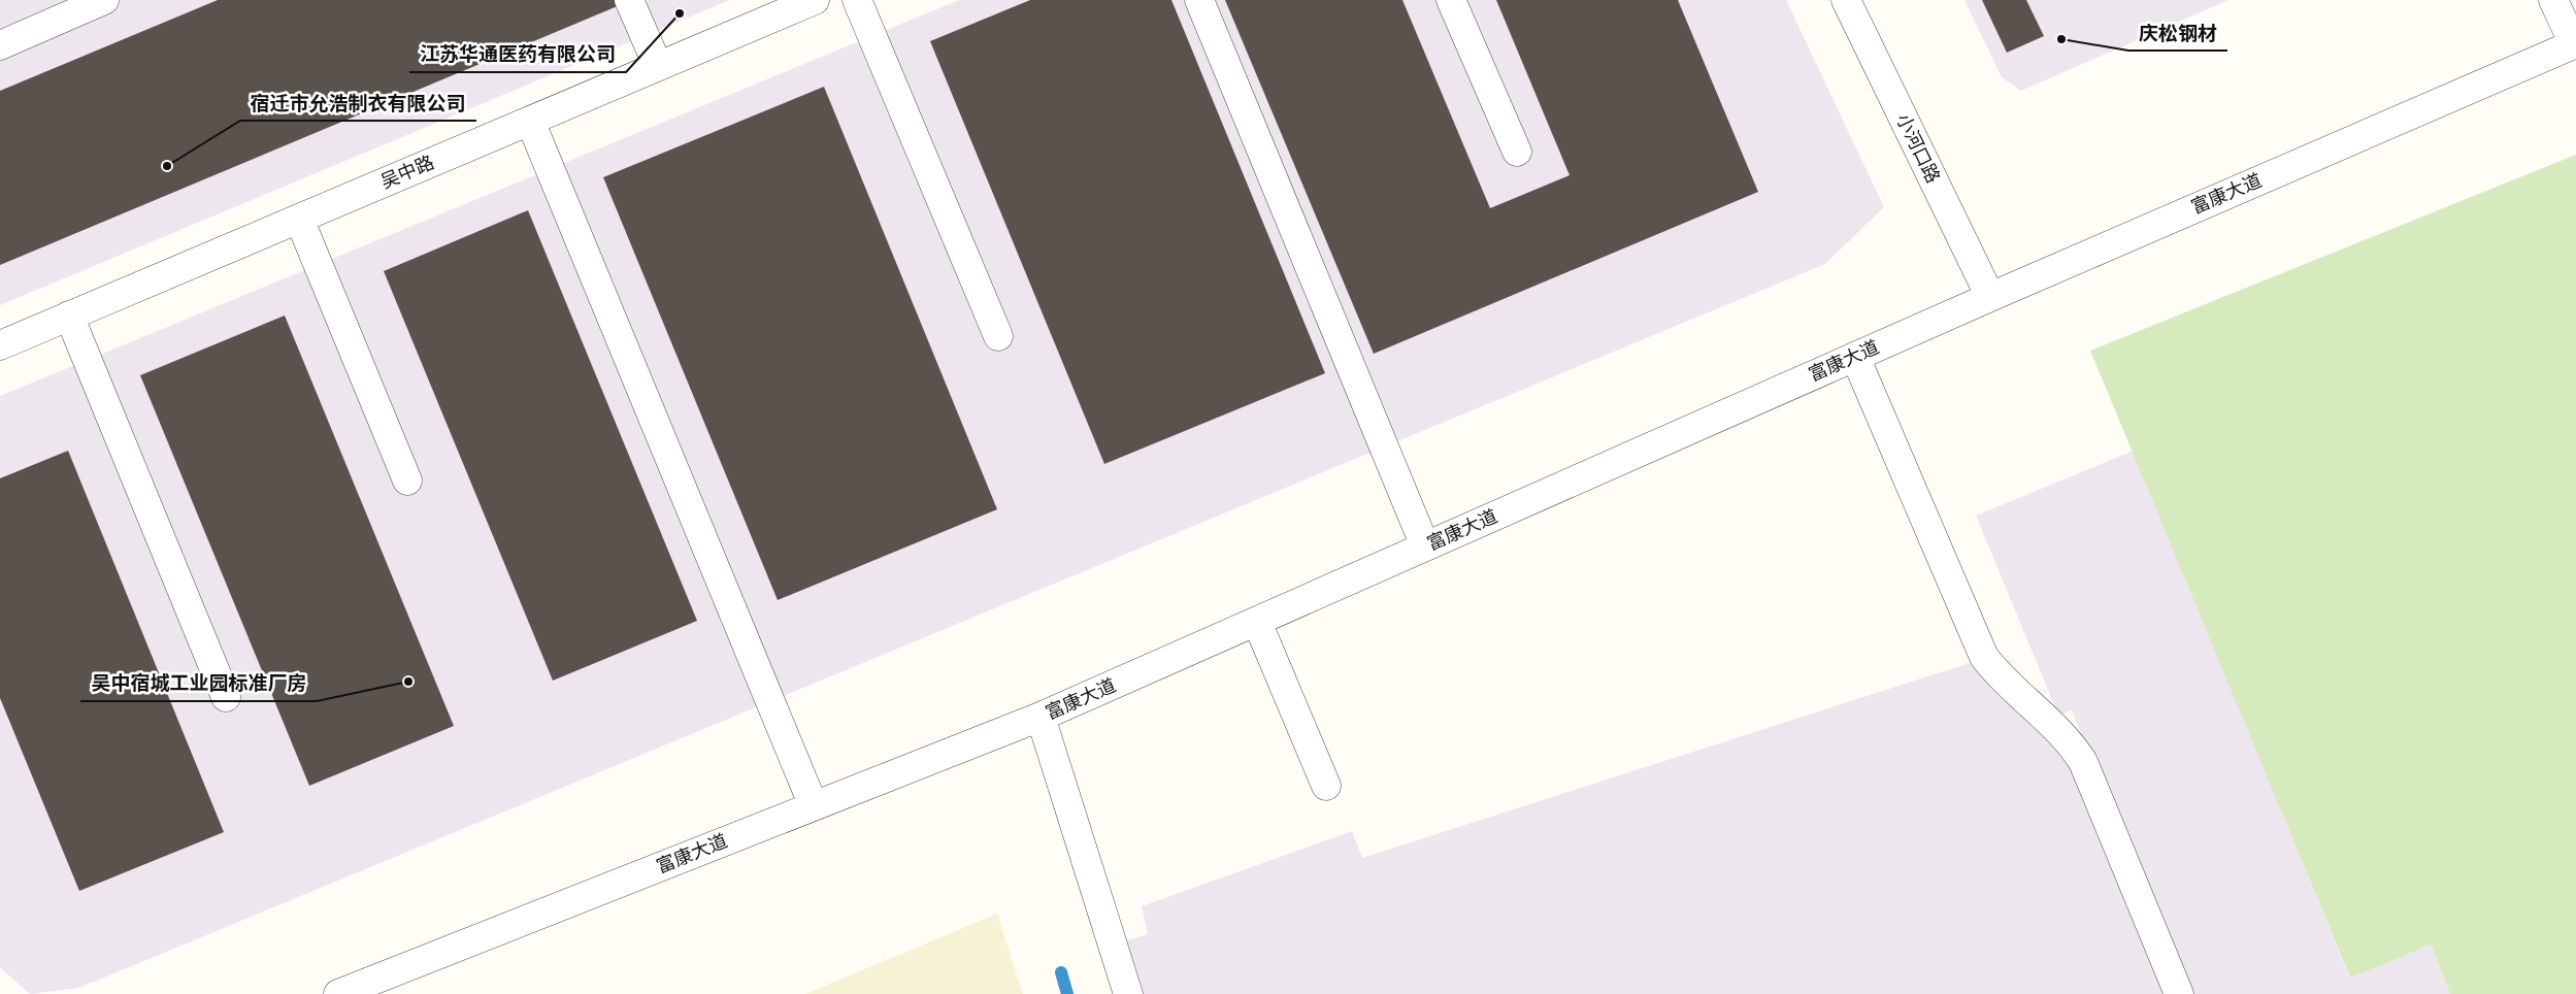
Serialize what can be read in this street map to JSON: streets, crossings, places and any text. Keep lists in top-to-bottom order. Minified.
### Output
{"streets":{"street":["小河口路","吴中路","富康大道"]},"crossings":[["小河口路","富康大道"]],"places":["江苏华通医药有限公司","庆松钢材","宿迁市允浩制衣有限公司","吴中宿城工业园标准厂房"]}
